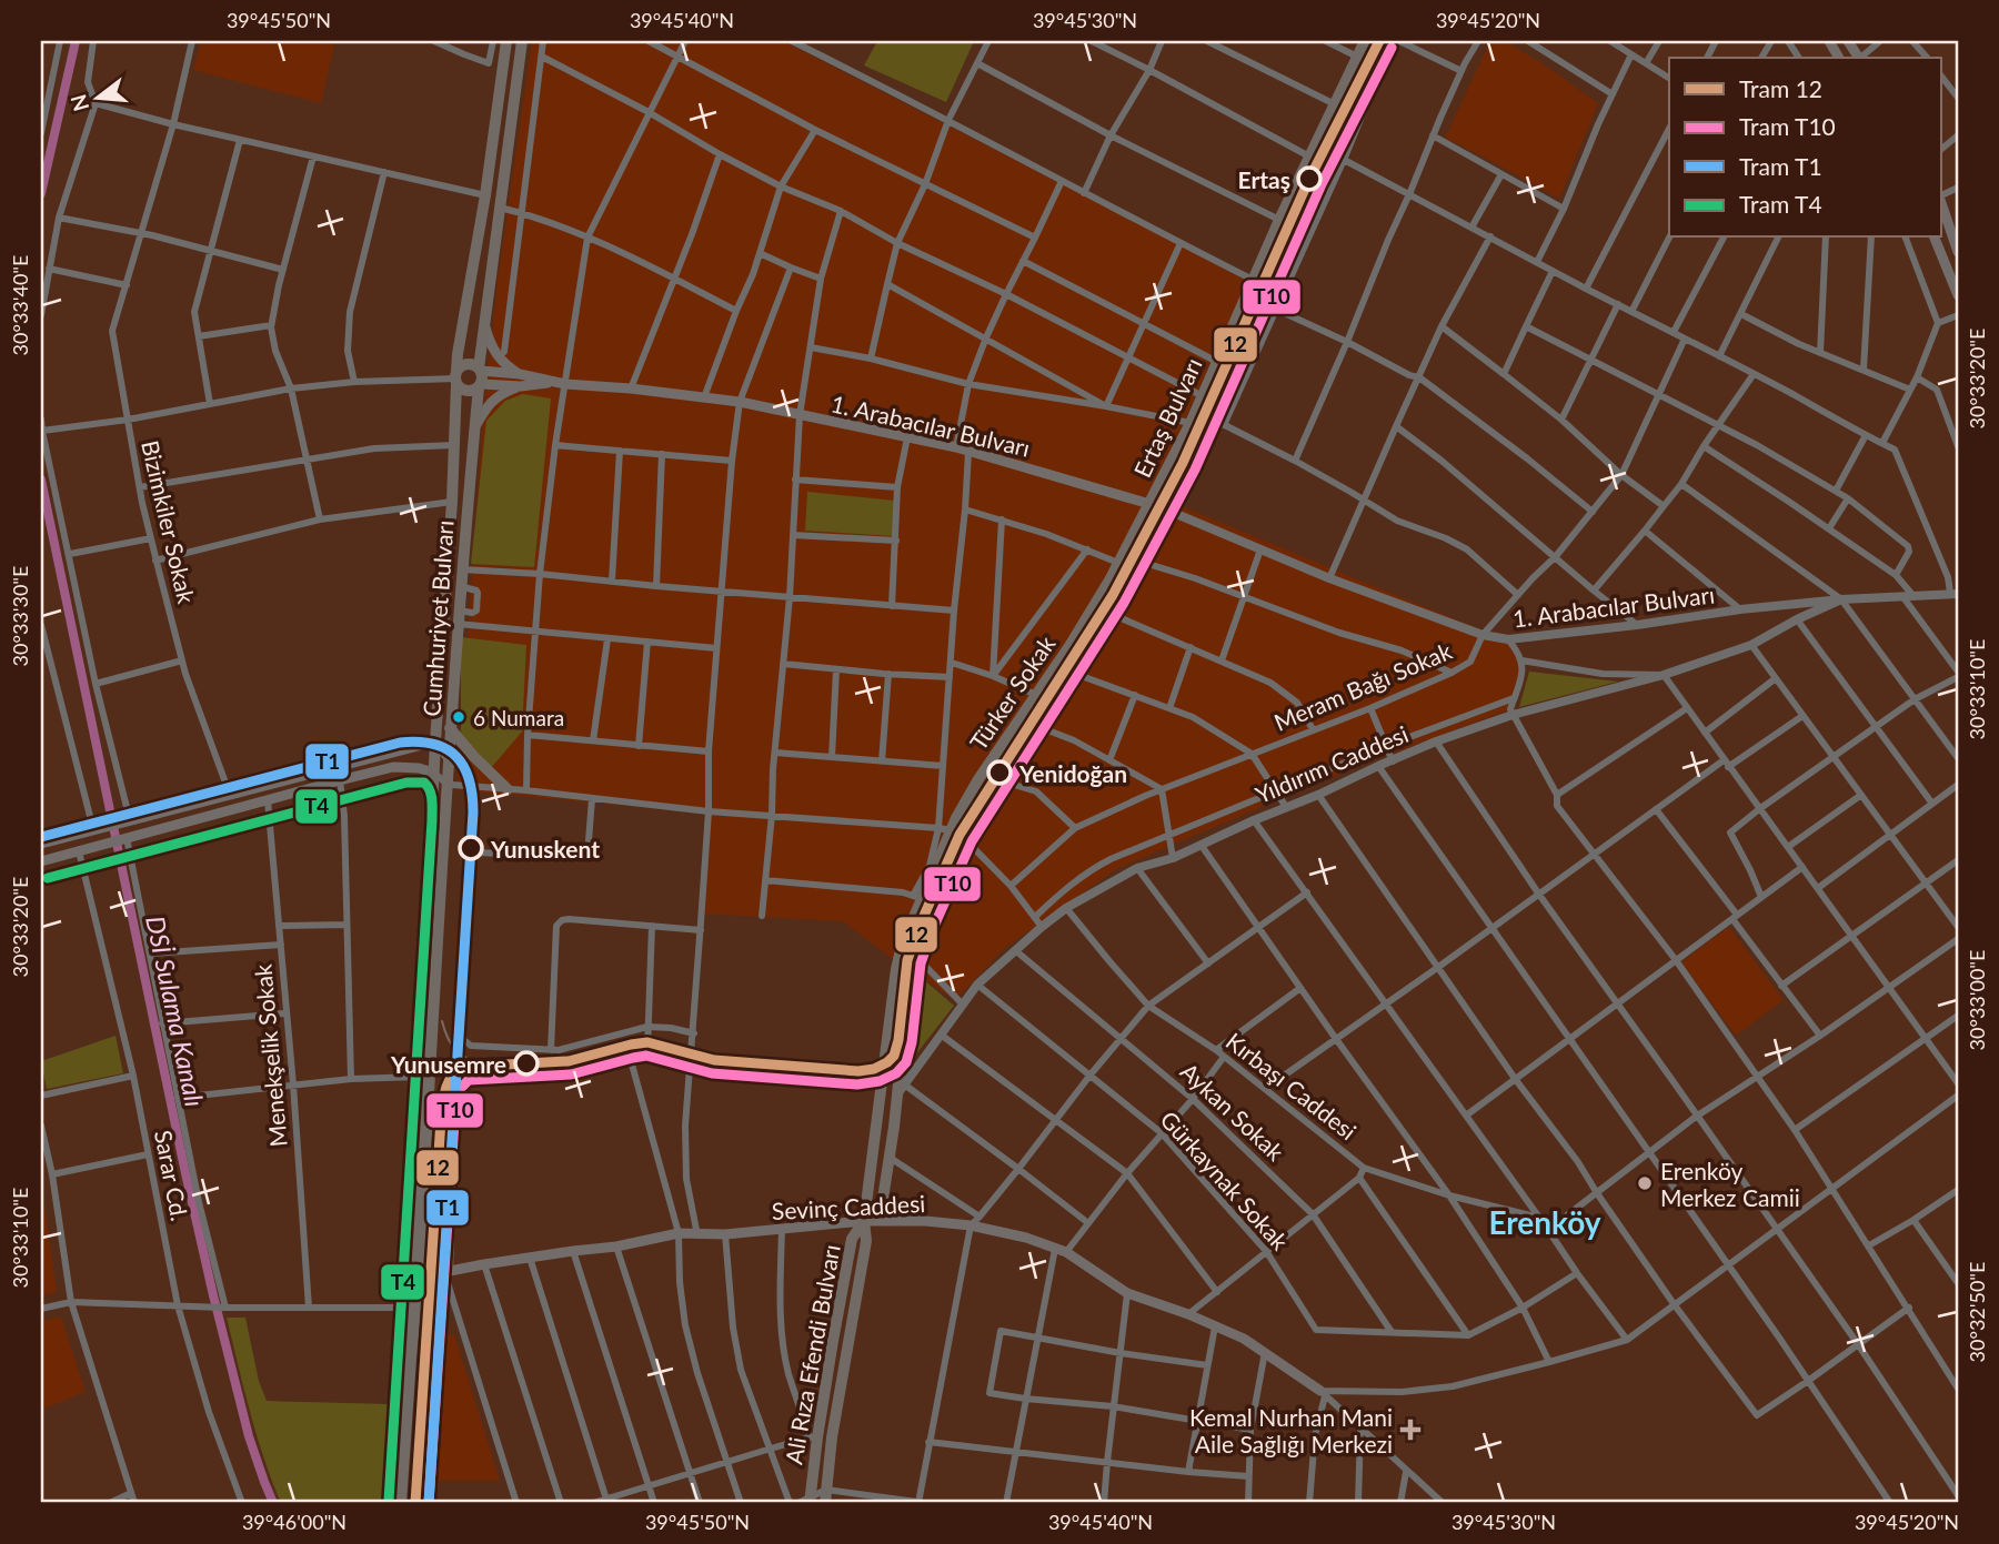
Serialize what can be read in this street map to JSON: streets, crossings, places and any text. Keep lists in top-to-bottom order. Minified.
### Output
{"streets":{"main road":["Ertaş Bulvarı","1. Arabacılar Bulvarı","Cumhuriyet Bulvarı","Türker Sokak","Sevinç Caddesi","Ali Rıza Efendi Bulvarı"],"street":["Bizimkiler Sokak","Meram Bağı Sokak","Yıldırım Caddesi","Menekşelik Sokak","Kırbaşı Caddesi","Aykan Sokak","Sarar Cd.","Gürkaynak Sokak"]},"crossings":[["Ertaş Bulvarı","1. Arabacılar Bulvarı"],["Ertaş Bulvarı","Türker Sokak"],["1. Arabacılar Bulvarı","Cumhuriyet Bulvarı"],["1. Arabacılar Bulvarı","Meram Bağı Sokak"],["1. Arabacılar Bulvarı","Türker Sokak"],["1. Arabacılar Bulvarı","Yıldırım Caddesi"],["Cumhuriyet Bulvarı","Sevinç Caddesi"],["Türker Sokak","Sevinç Caddesi"],["Türker Sokak","Ali Rıza Efendi Bulvarı"],["Yıldırım Caddesi","Kırbaşı Caddesi"],["Yıldırım Caddesi","Aykan Sokak"],["Yıldırım Caddesi","Gürkaynak Sokak"],["Aykan Sokak","Gürkaynak Sokak"],["Sevinç Caddesi","Ali Rıza Efendi Bulvarı"]],"districts":["Erenköy"],"water":["DSİ Sulama Kanalı"],"places":{"other":["Ertaş","6 Numara","Yenidoğan","Yunuskent","Yunusemre","Erenköy Merkez Camii"],"health":["Kemal Nurhan Mani Aile Sağlığı Merkezi"]},"lines":["tram line 12","tram line T10","tram line T1","tram line T4"],"legend":["Tram 12","Tram T10","Tram T1","Tram T4"],"north":"left","coordinates":["39°45'50\"N","39°45'40\"N","39°45'30\"N","39°45'20\"N","30°33'40\"E","30°33'20\"E","30°33'30\"E","30°33'10\"E","30°33'00\"E","30°32'50\"E","39°46'00\"N"]}
